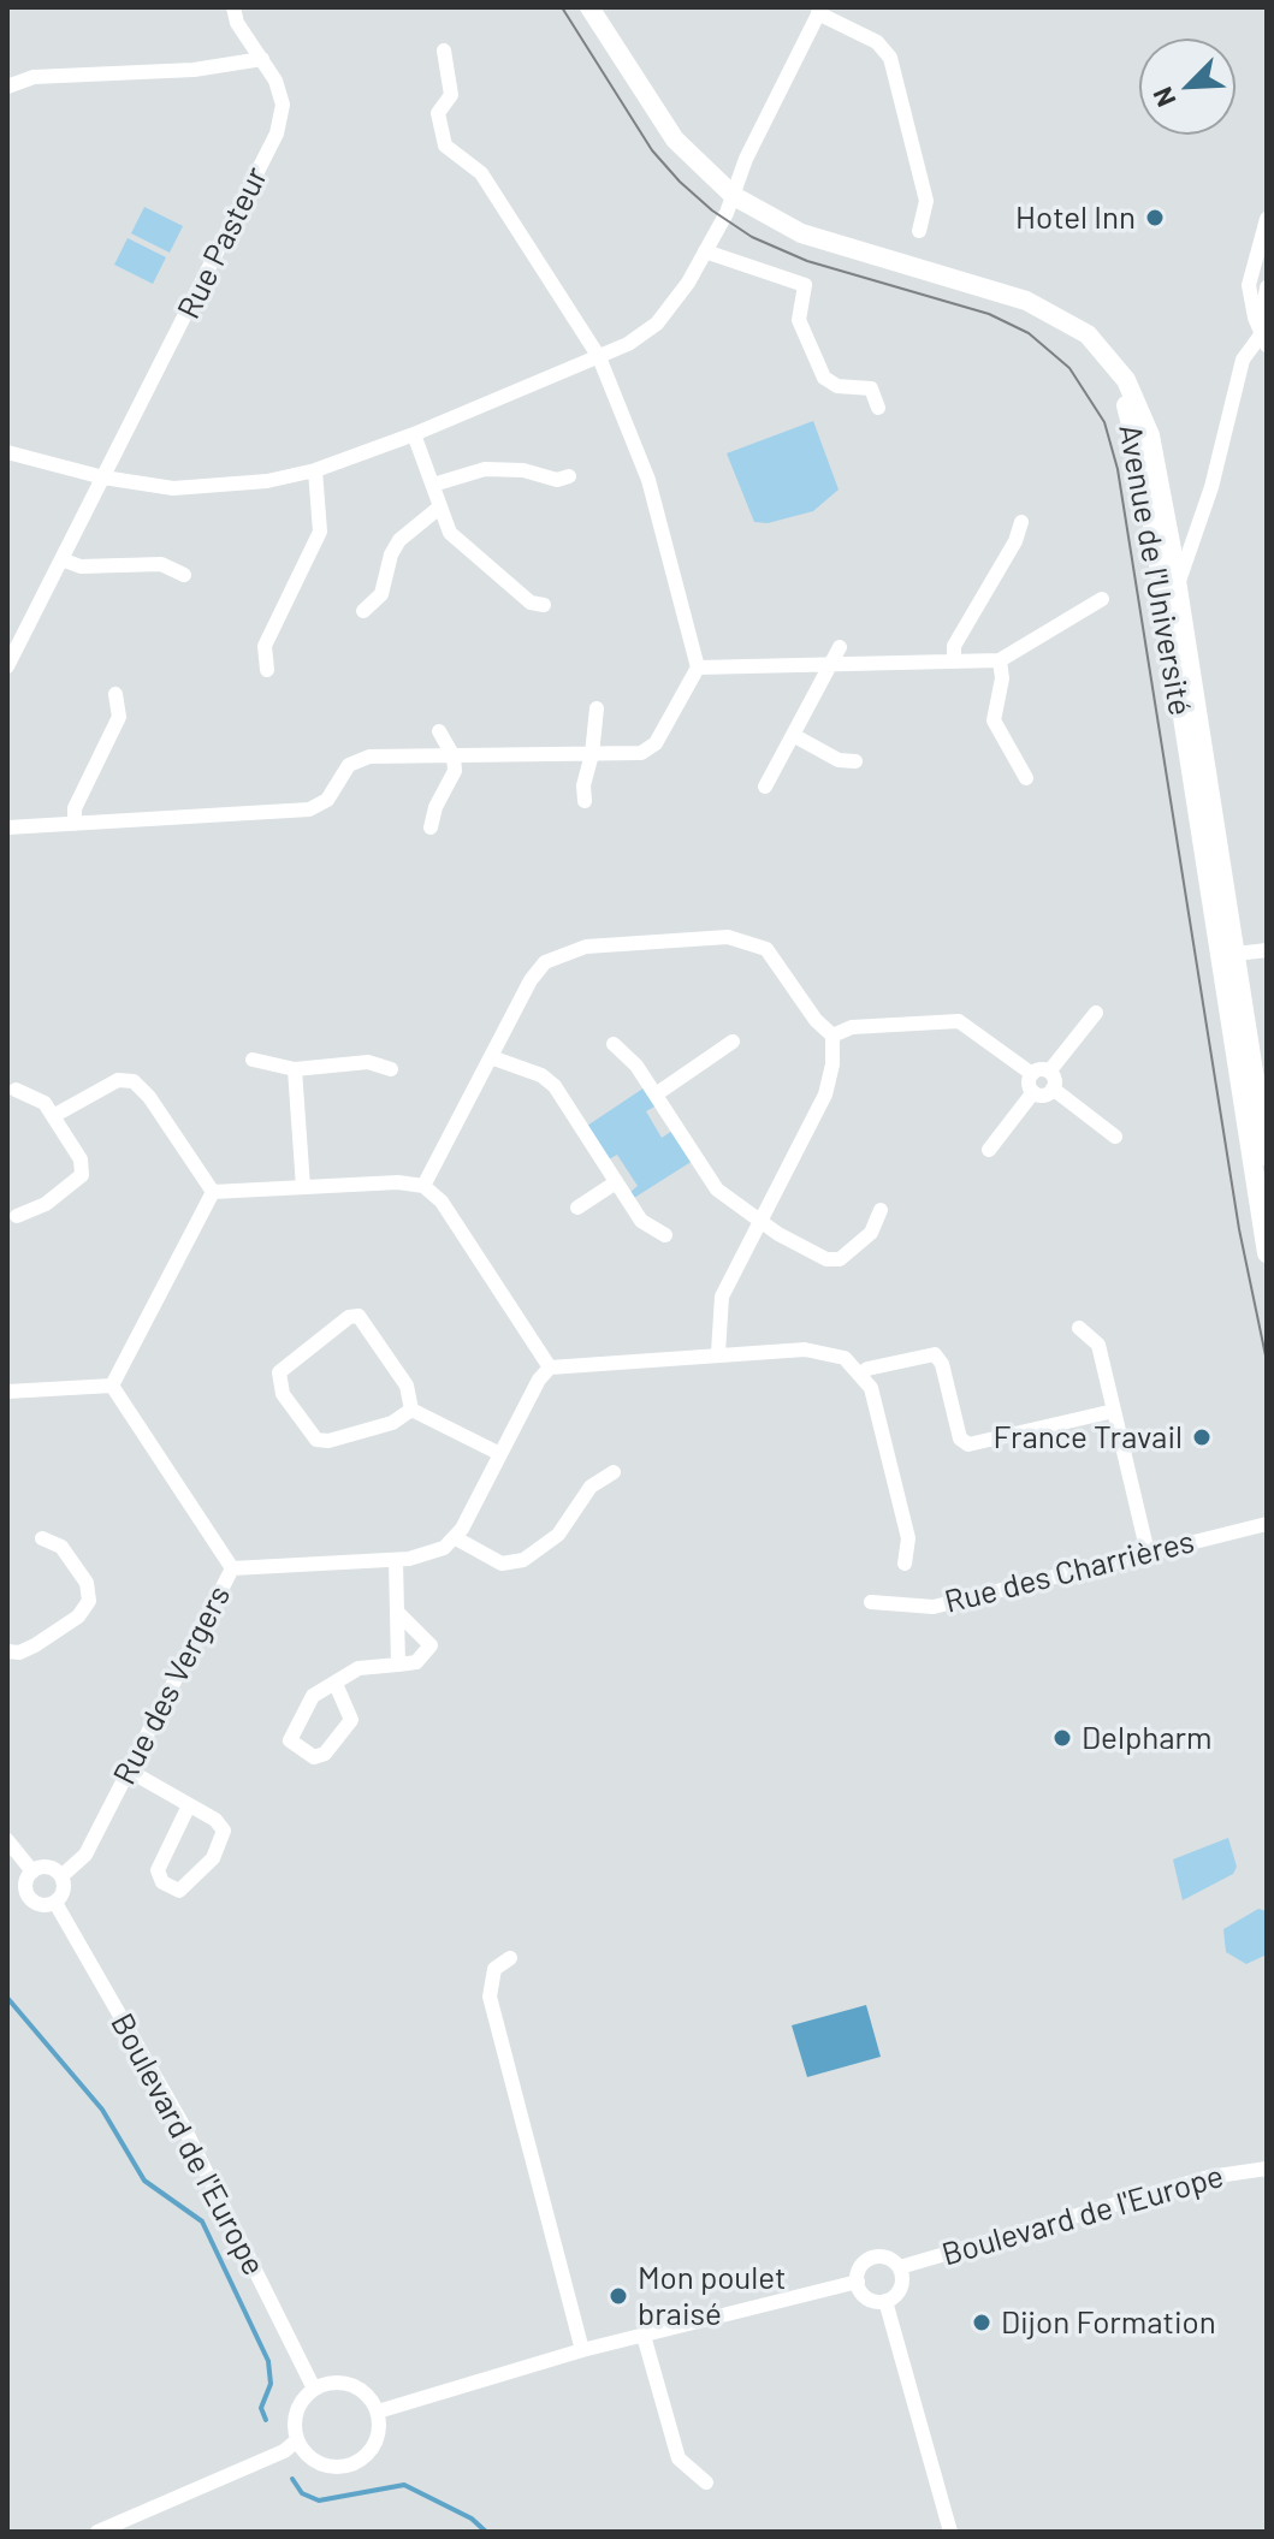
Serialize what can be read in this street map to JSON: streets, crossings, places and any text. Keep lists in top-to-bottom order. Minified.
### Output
{"streets":{"main road":["Avenue de l'Université"],"street":["Rue Pasteur","Rue des Charrières","Rue des Vergers","Boulevard de l'Europe"]},"crossings":[["Rue des Vergers","Boulevard de l'Europe"]],"places":["Hotel Inn","France Travail","Delpharm","Mon poulet braisé","Dijon Formation"],"north":"bottom left"}
